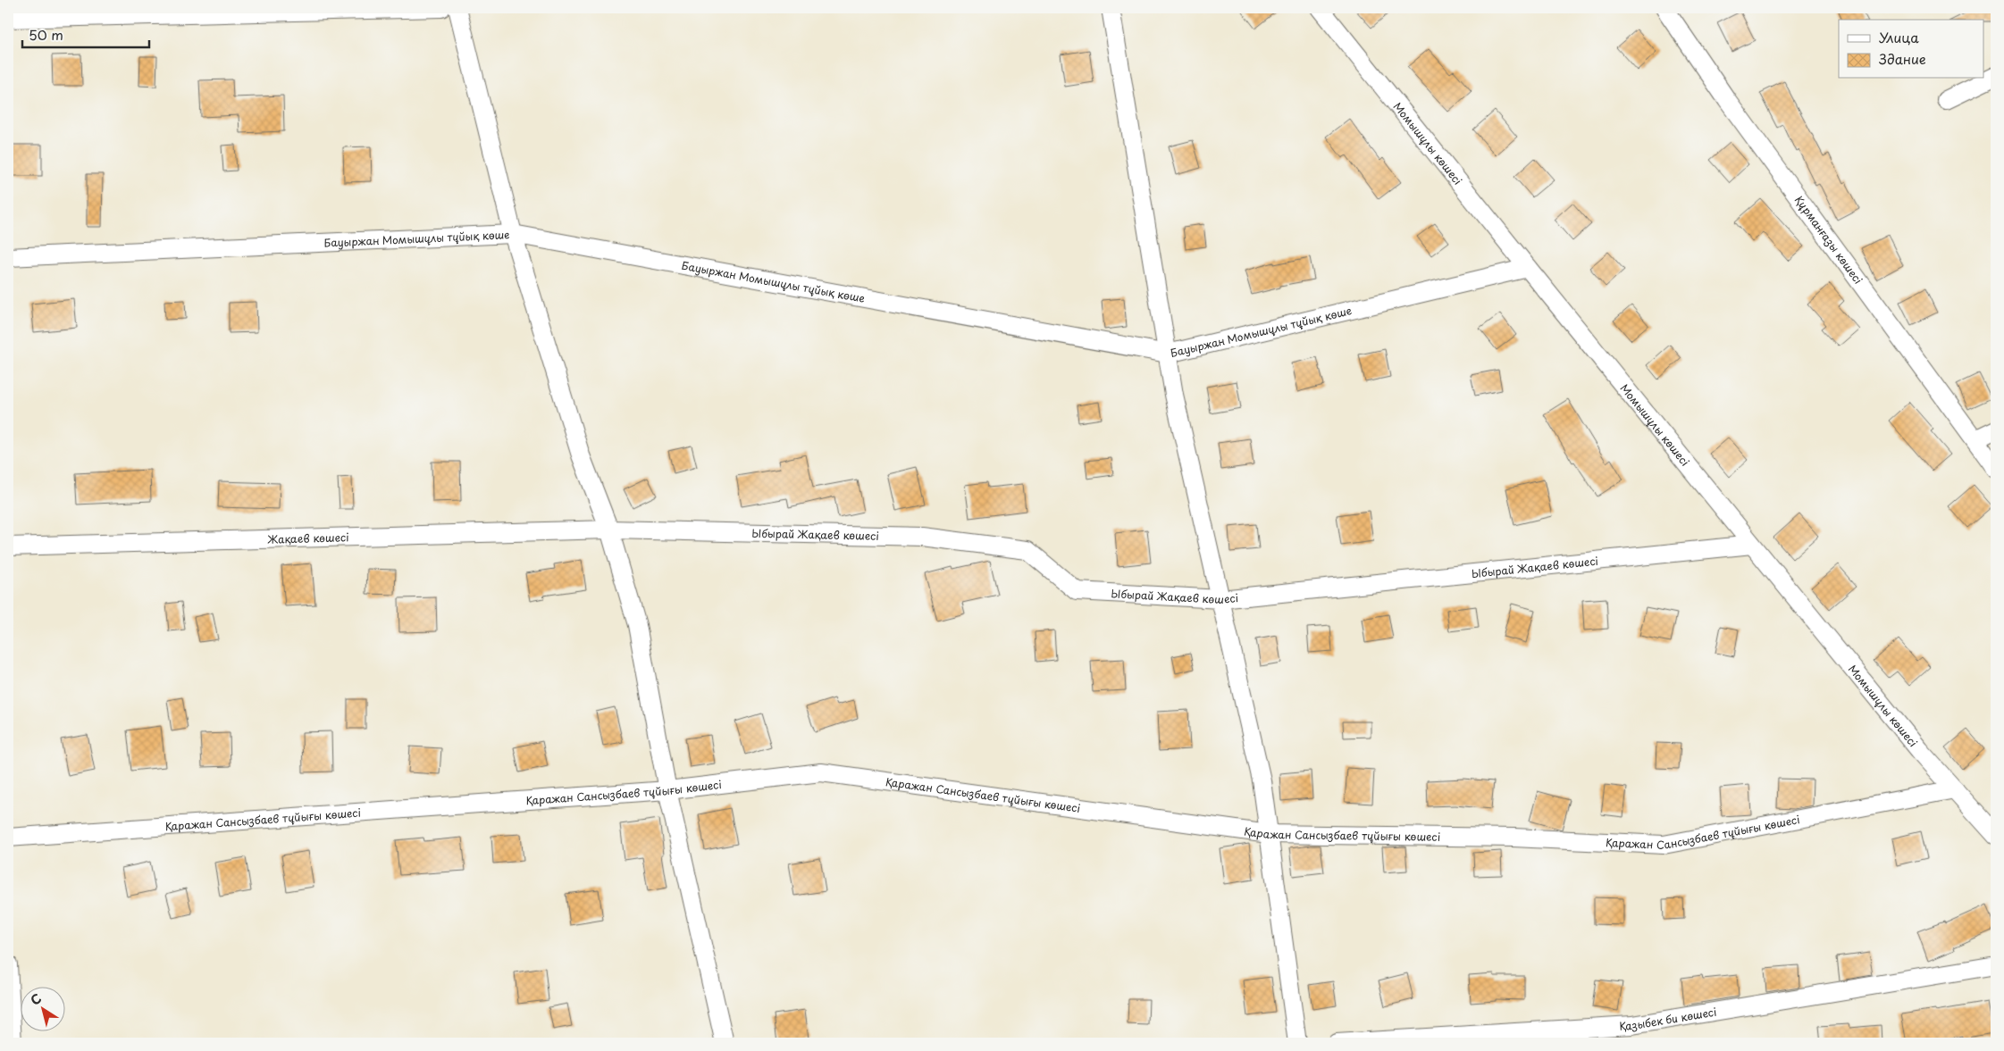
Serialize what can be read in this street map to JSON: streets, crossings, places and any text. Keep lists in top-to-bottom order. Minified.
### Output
{"streets":{"street":["Момышұлы көшесі","Бауыржан Момышұлы тұйық көше","Құрманғазы көшесі","Ыбырай Жақаев көшесі","Жақаев көшесі","Қаражан Сансызбаев тұйығы көшесі","Қазыбек би көшесі"]},"crossings":[["Момышұлы көшесі","Бауыржан Момышұлы тұйық көше"],["Момышұлы көшесі","Ыбырай Жақаев көшесі"],["Момышұлы көшесі","Қаражан Сансызбаев тұйығы көшесі"],["Ыбырай Жақаев көшесі","Жақаев көшесі"]],"legend":["Улица","Здание"],"scale_bar":"50 m","north":"top left"}
